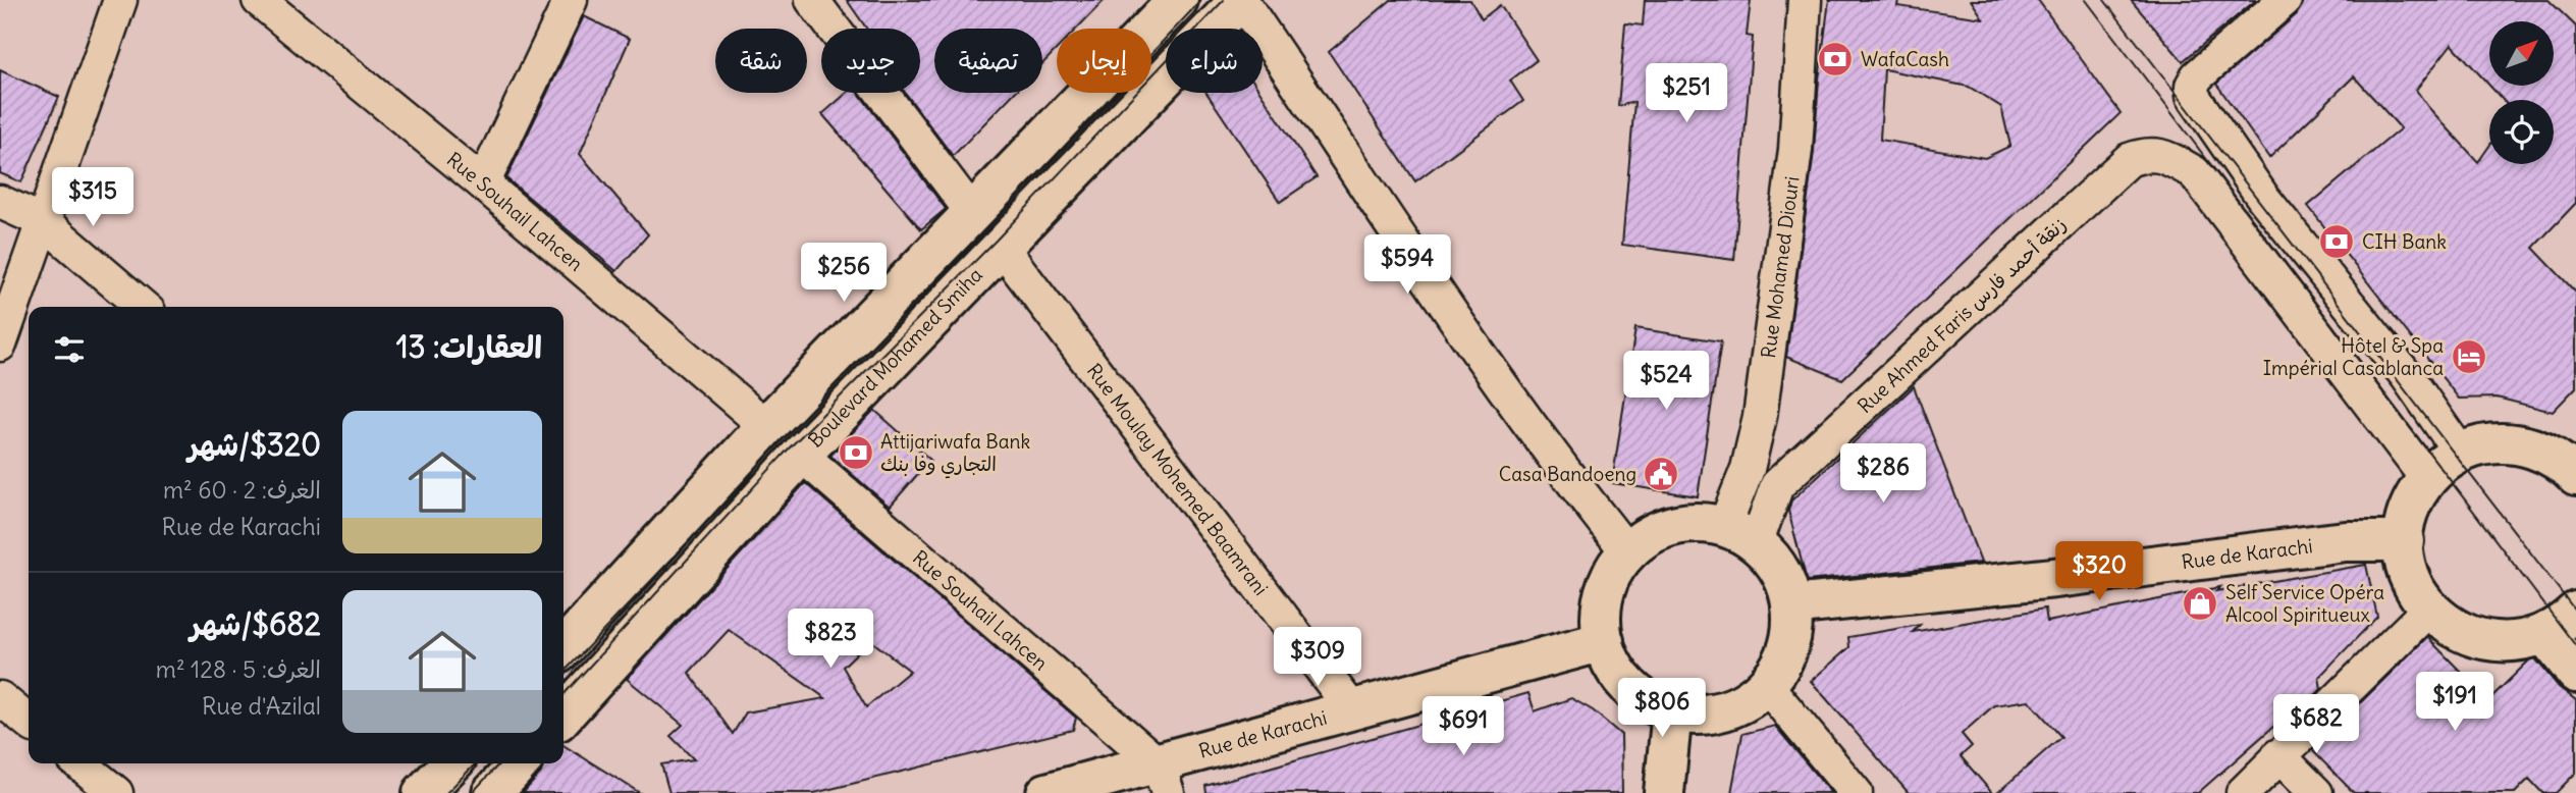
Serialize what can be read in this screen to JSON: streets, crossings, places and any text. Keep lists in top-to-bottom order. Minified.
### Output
{"streets":{"street":["Rue Souhail Lahcen","Rue Mohamed Diouri","Rue Ahmed Faris زنقة أحمد فارس","Boulevard Mohamed Smiha","Rue Moulay Mohemed Baamrani","Rue de Karachi"]},"crossings":[["Rue Souhail Lahcen","Boulevard Mohamed Smiha"],["Rue Souhail Lahcen","Rue de Karachi"],["Rue Mohamed Diouri","Rue Ahmed Faris زنقة أحمد فارس"],["Rue Mohamed Diouri","Rue de Karachi"],["Rue Ahmed Faris زنقة أحمد فارس","Rue de Karachi"],["Boulevard Mohamed Smiha","Rue Moulay Mohemed Baamrani"],["Rue Moulay Mohemed Baamrani","Rue de Karachi"]],"places":{"bank":["WafaCash","CIH Bank","Attijariwafa Bank التجاري وفا بنك"],"hotel":["Hôtel & Spa Impérial Casablanca"],"public building":["Casa Bandoeng"],"shop":["Self Service Opéra Alcool Spiritueux"]},"north":"top right","page":{"chip":["شراء","إيجار","تصفية","جديد","شقة"],"price":["$251","$315","$594","$256","$524","$286","$320","$823","$309","$191","$806","$682","$691"],"heading":"العقارات: 13","list":[{"name":"$320/شهر","note":"الغرف: 2 · 60 m² · Rue de Karachi"},{"name":"$682/شهر","note":"الغرف: 5 · 128 m² · Rue d'Azilal"}]}}
